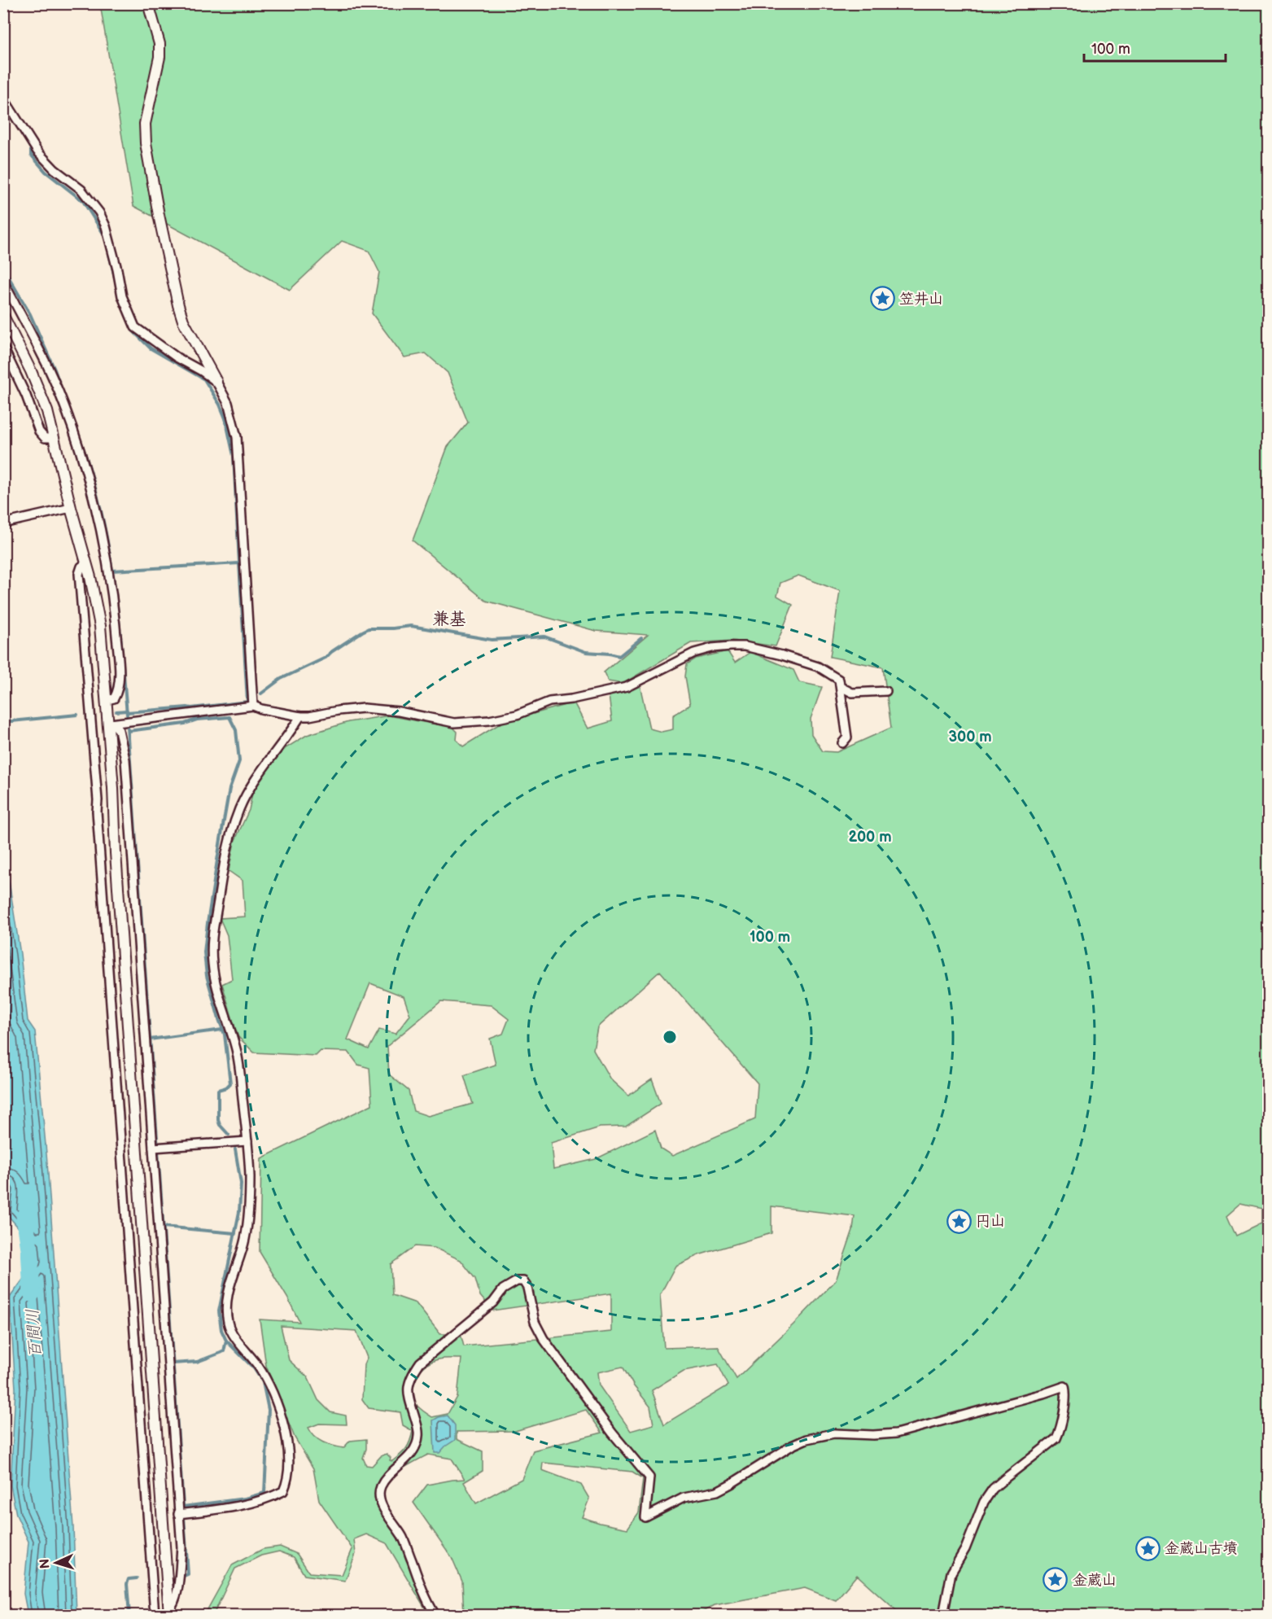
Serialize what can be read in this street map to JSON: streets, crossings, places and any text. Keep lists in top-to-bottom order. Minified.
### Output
{"districts":["兼基"],"water":["百間川"],"places":{"place":["笠井山","円山","金蔵山古墳","金蔵山"]},"scale_bar":"100 m","north":"left","rings":["300 m","200 m","100 m"]}
